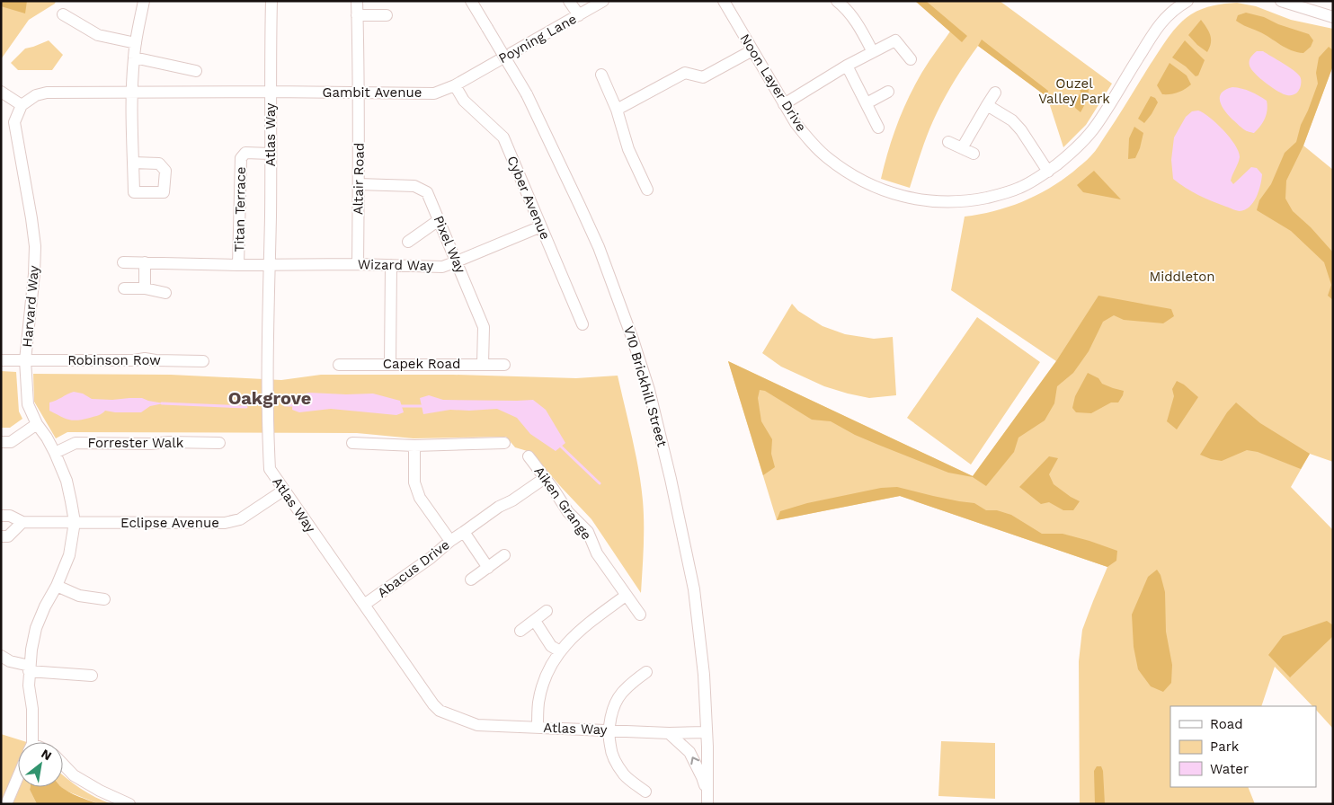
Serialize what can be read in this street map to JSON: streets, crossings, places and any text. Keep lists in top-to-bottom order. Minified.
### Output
{"streets":{"street":["Poyning Lane","Noon Layer Drive","Gambit Avenue","Atlas Way","Altair Road","Cyber Avenue","Titan Terrace","Pixel Way","Wizard Way","Harvard Way","Robinson Row","Capek Road","V10 Brickhill Street","Forrester Walk","Aiken Grange","Eclipse Avenue","Abacus Drive"]},"crossings":[["Poyning Lane","Gambit Avenue"],["Gambit Avenue","Atlas Way"],["Gambit Avenue","Altair Road"],["Gambit Avenue","Cyber Avenue"],["Atlas Way","Titan Terrace"],["Atlas Way","Wizard Way"],["Atlas Way","V10 Brickhill Street"],["Atlas Way","Eclipse Avenue"],["Atlas Way","Abacus Drive"],["Altair Road","Pixel Way"],["Altair Road","Wizard Way"],["Cyber Avenue","Wizard Way"],["Titan Terrace","Wizard Way"],["Pixel Way","Wizard Way"],["Pixel Way","Capek Road"],["Harvard Way","Robinson Row"],["Harvard Way","Forrester Walk"],["Harvard Way","Eclipse Avenue"],["Aiken Grange","Abacus Drive"]],"districts":["Oakgrove"],"parks":["Ouzel Valley Park","Middleton"],"legend":["Road","Park","Water"],"north":"top right"}
